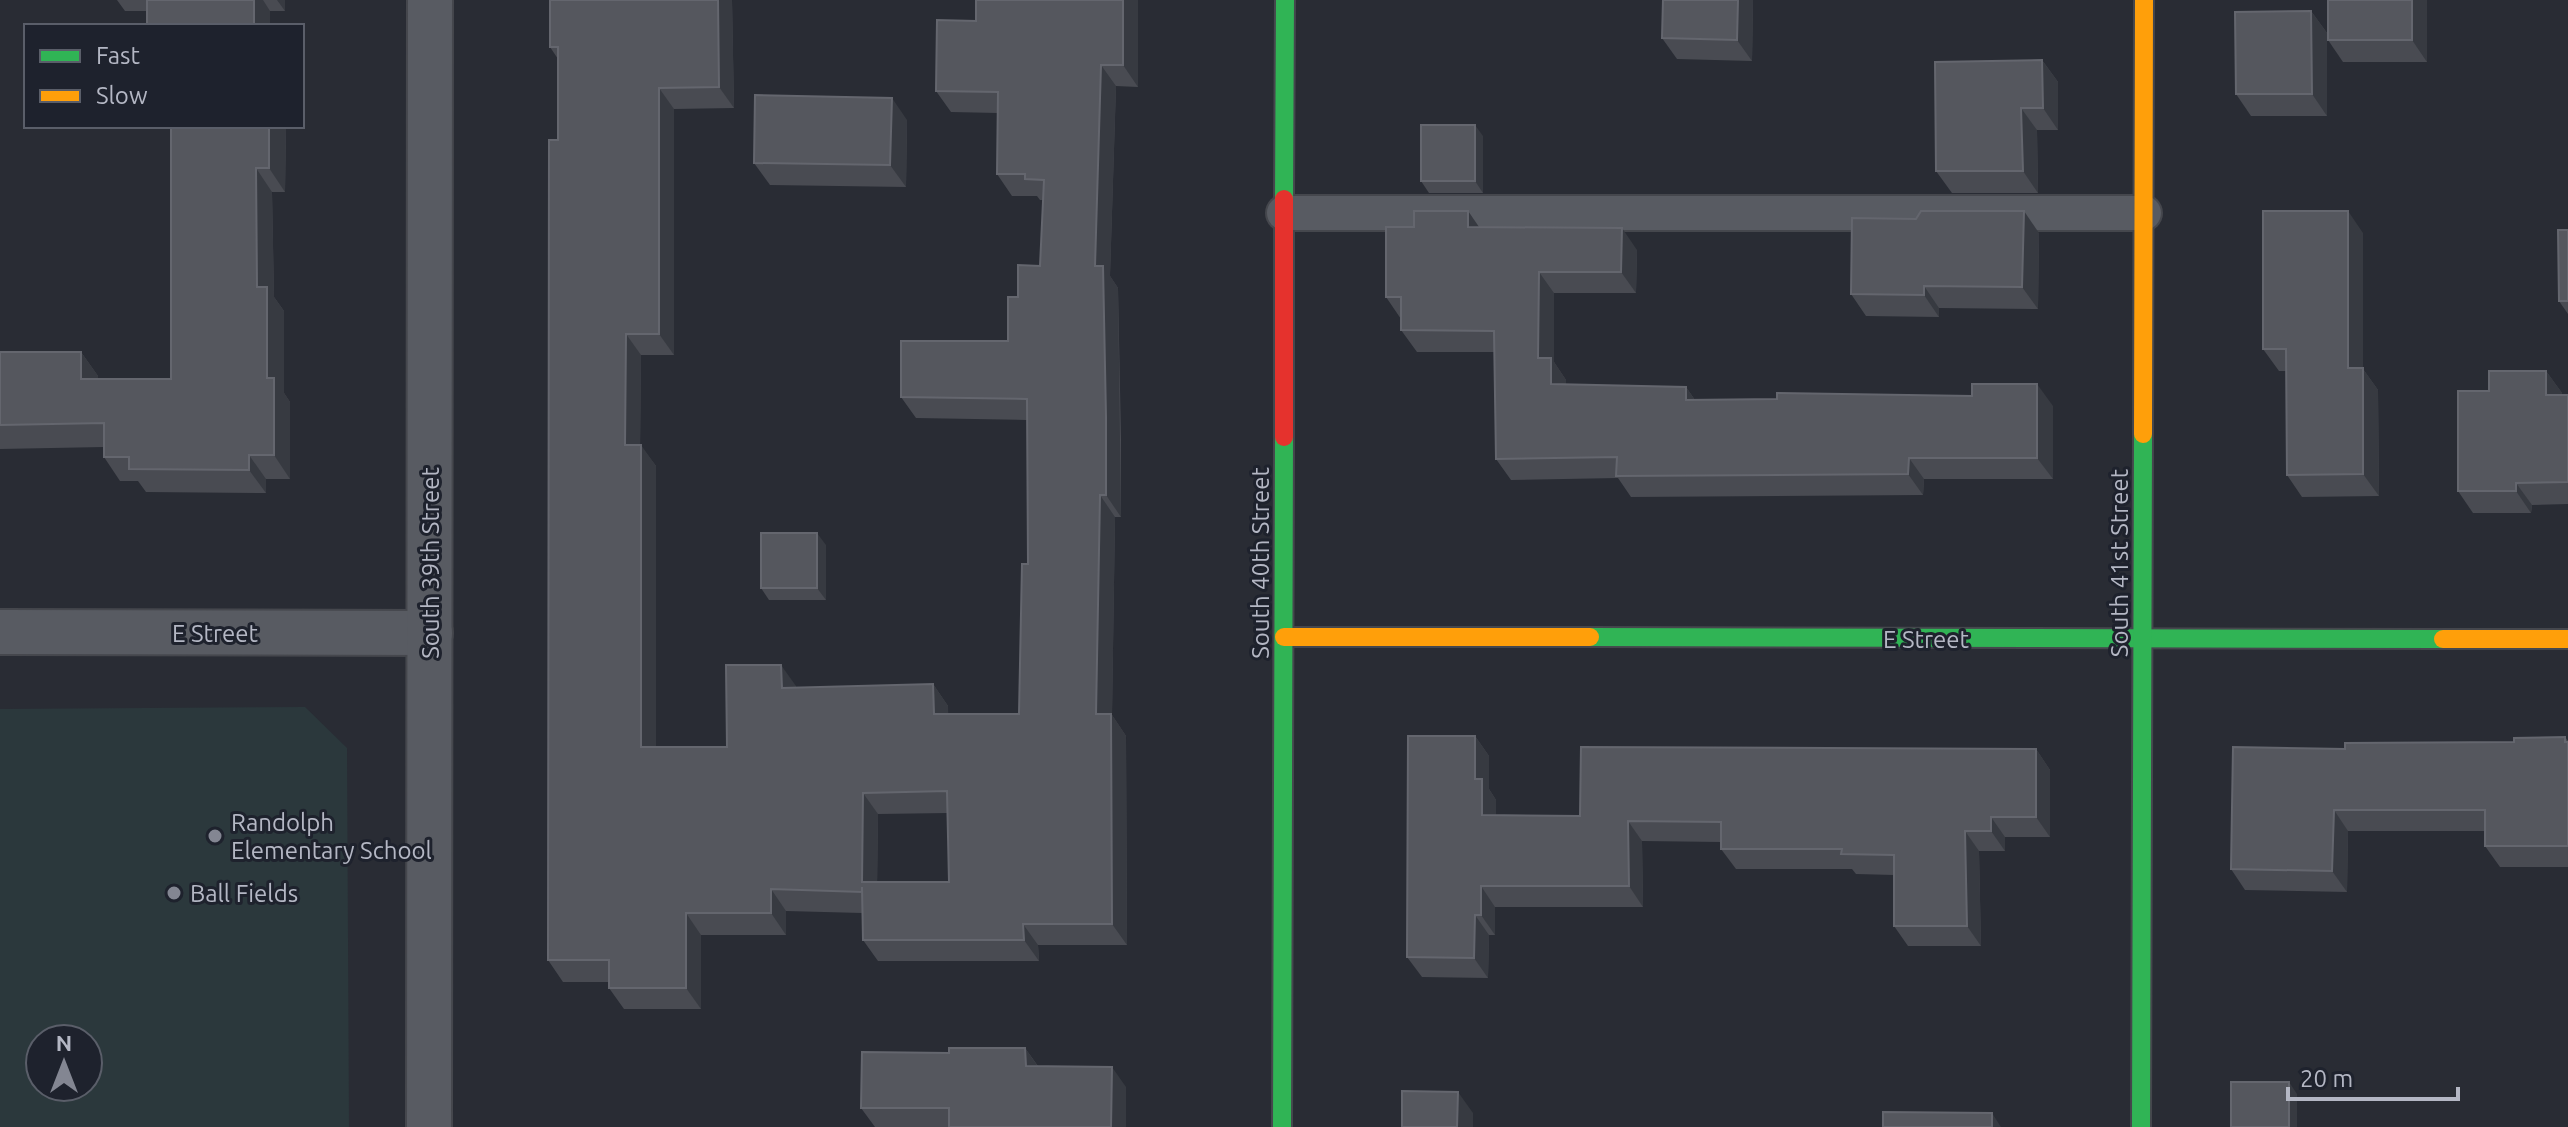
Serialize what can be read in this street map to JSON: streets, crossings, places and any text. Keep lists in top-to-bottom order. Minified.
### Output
{"streets":{"street":["South 39th Street","South 40th Street","South 41st Street","E Street"]},"crossings":[["South 39th Street","E Street"],["South 40th Street","E Street"],["South 41st Street","E Street"]],"places":["Randolph Elementary School","Ball Fields"],"legend":["Fast","Slow"],"scale_bar":"20 m","north":"top"}
